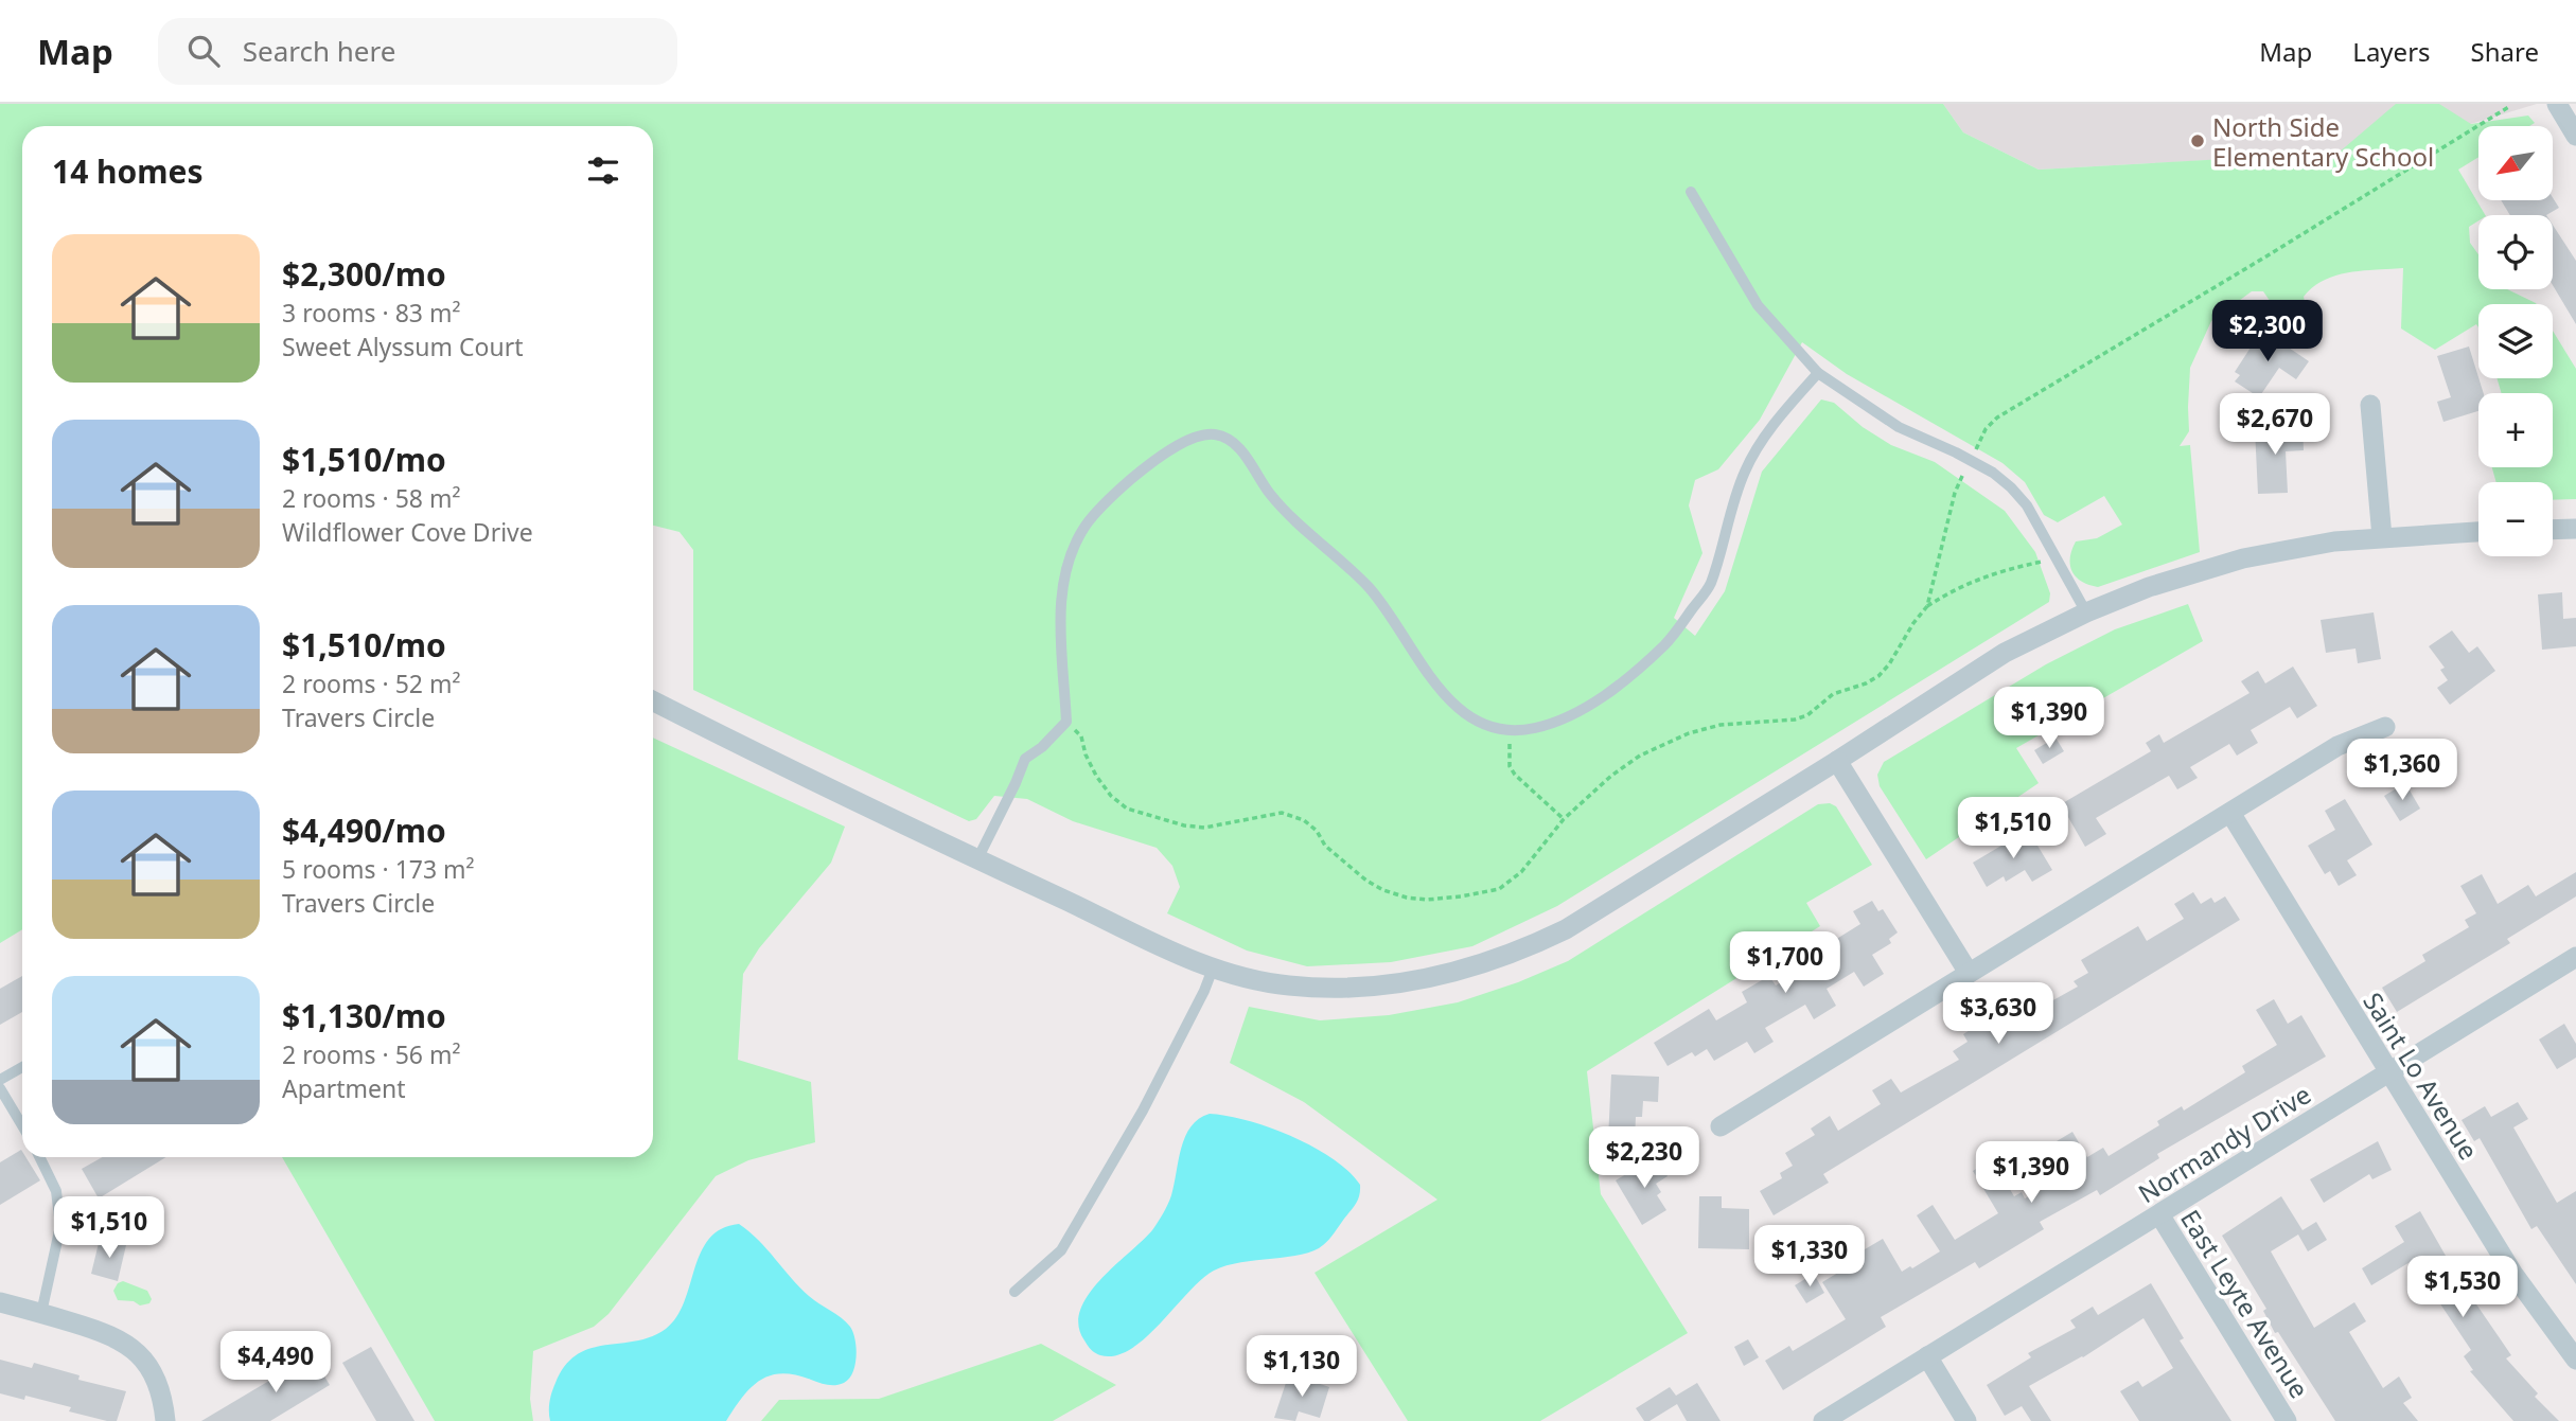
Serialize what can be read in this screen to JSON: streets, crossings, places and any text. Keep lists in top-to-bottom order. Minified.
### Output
{"streets":{"street":["Saint Lo Avenue","Normandy Drive","East Leyte Avenue"]},"crossings":[["Saint Lo Avenue","Normandy Drive"],["Normandy Drive","East Leyte Avenue"]],"places":["North Side Elementary School"],"north":"bottom left","page":{"header":"Map","search":"Search here","nav":["Map","Layers","Share"],"map_buttons":["+","−"],"heading":"14 homes","list":[{"name":"$2,300/mo","note":"3 rooms · 83 m² · Sweet Alyssum Court"},{"name":"$1,510/mo","note":"2 rooms · 58 m² · Wildflower Cove Drive"},{"name":"$1,510/mo","note":"2 rooms · 52 m² · Travers Circle"},{"name":"$4,490/mo","note":"5 rooms · 173 m² · Travers Circle"},{"name":"$1,130/mo","note":"2 rooms · 56 m² · Apartment"}],"price":["$2,300","$2,670","$1,390","$1,360","$1,510","$1,700","$3,630","$2,230","$1,390","$1,510","$1,330","$1,530","$4,490","$1,130"]}}
